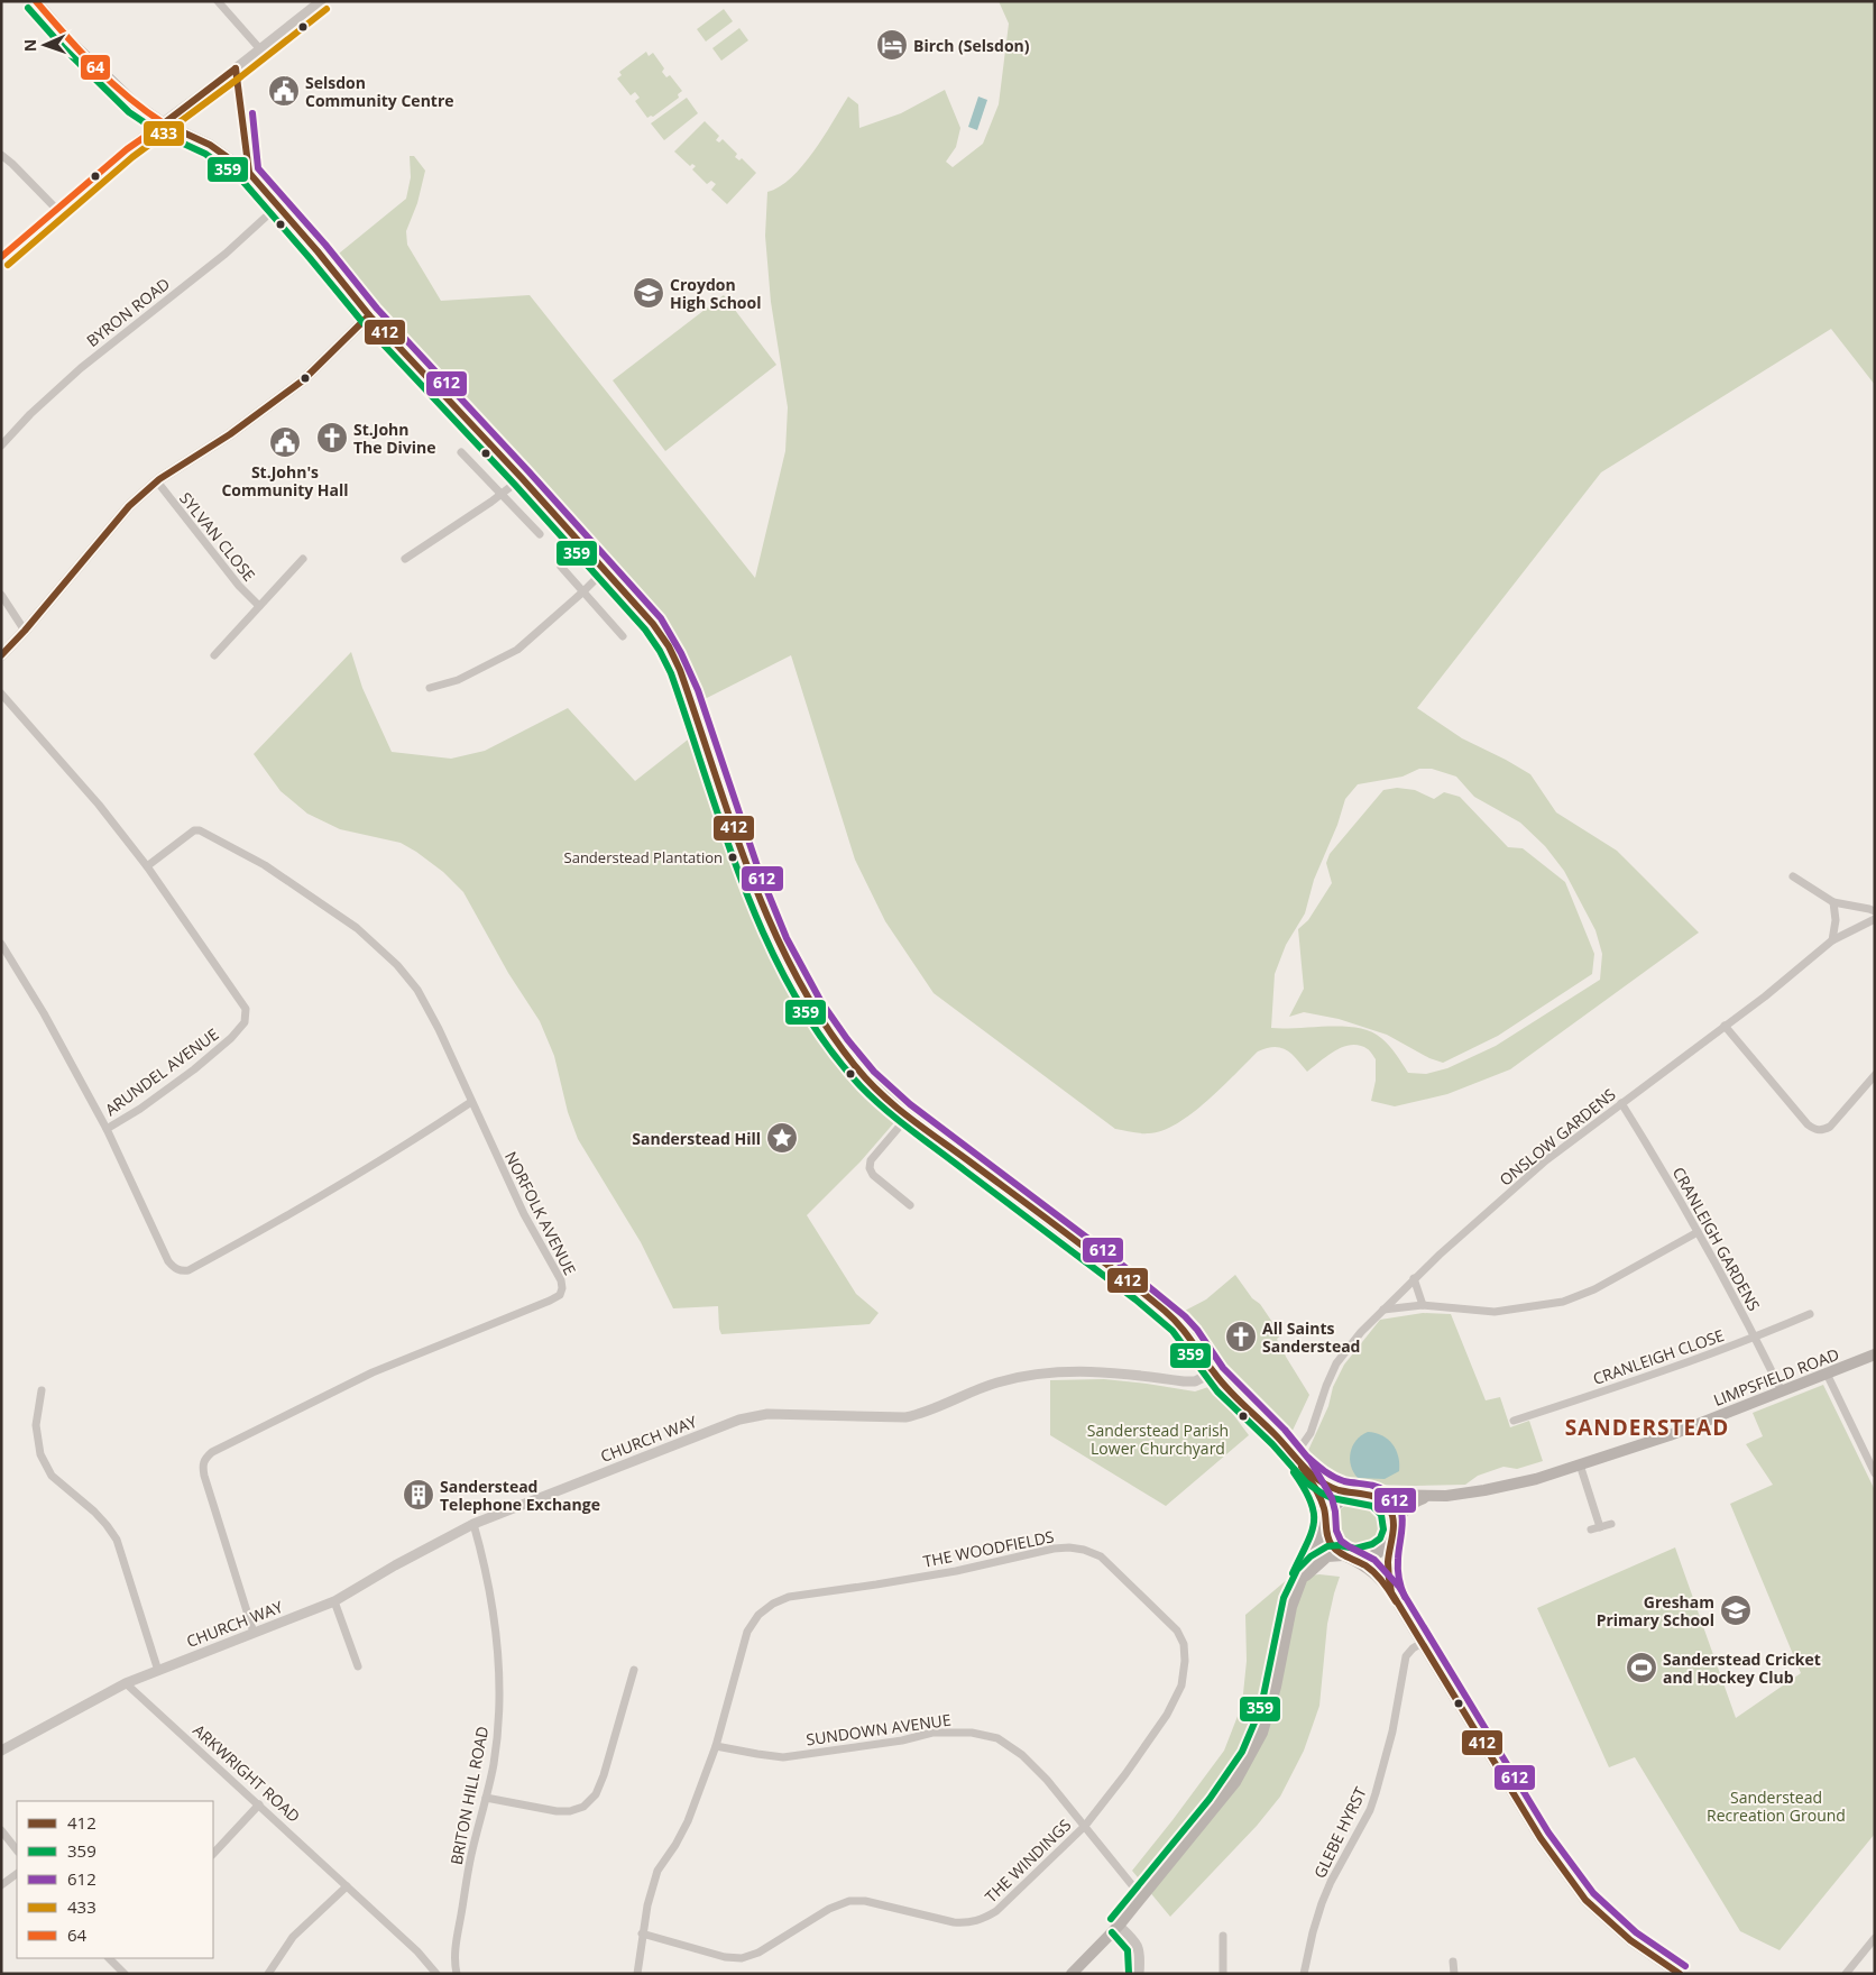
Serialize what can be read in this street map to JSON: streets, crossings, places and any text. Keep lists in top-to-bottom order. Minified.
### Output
{"streets":{"main road":["LIMPSFIELD ROAD"],"street":["BYRON ROAD","SYLVAN CLOSE","ARUNDEL AVENUE","ONSLOW GARDENS","NORFOLK AVENUE","CRANLEIGH GARDENS","CRANLEIGH CLOSE","CHURCH WAY","THE WOODFIELDS","SUNDOWN AVENUE","ARKWRIGHT ROAD","BRITON HILL ROAD","GLEBE HYRST","THE WINDINGS"]},"crossings":[["ARUNDEL AVENUE","NORFOLK AVENUE"],["ONSLOW GARDENS","CRANLEIGH GARDENS"],["NORFOLK AVENUE","CHURCH WAY"],["CRANLEIGH GARDENS","CRANLEIGH CLOSE"],["CRANLEIGH GARDENS","LIMPSFIELD ROAD"],["CHURCH WAY","ARKWRIGHT ROAD"],["CHURCH WAY","BRITON HILL ROAD"],["THE WOODFIELDS","SUNDOWN AVENUE"],["THE WOODFIELDS","THE WINDINGS"],["SUNDOWN AVENUE","THE WINDINGS"]],"districts":["SANDERSTEAD"],"parks":["Sanderstead Parish Lower Churchyard","Sanderstead Recreation Ground"],"places":{"hotel":["Birch (Selsdon)"],"public building":["Selsdon Community Centre","St.John's Community Hall"],"school or university":["Croydon High School","Gresham Primary School"],"church":["St.John The Divine","All Saints Sanderstead"],"other":["Sanderstead Plantation"],"place":["Sanderstead Hill"],"building":["Sanderstead Telephone Exchange"],"sports":["Sanderstead Cricket and Hockey Club"]},"lines":["transit line 64","transit line 359","transit line 433","transit line 412","transit line 612"],"legend":["412","359","612","433","64"],"north":"left"}
